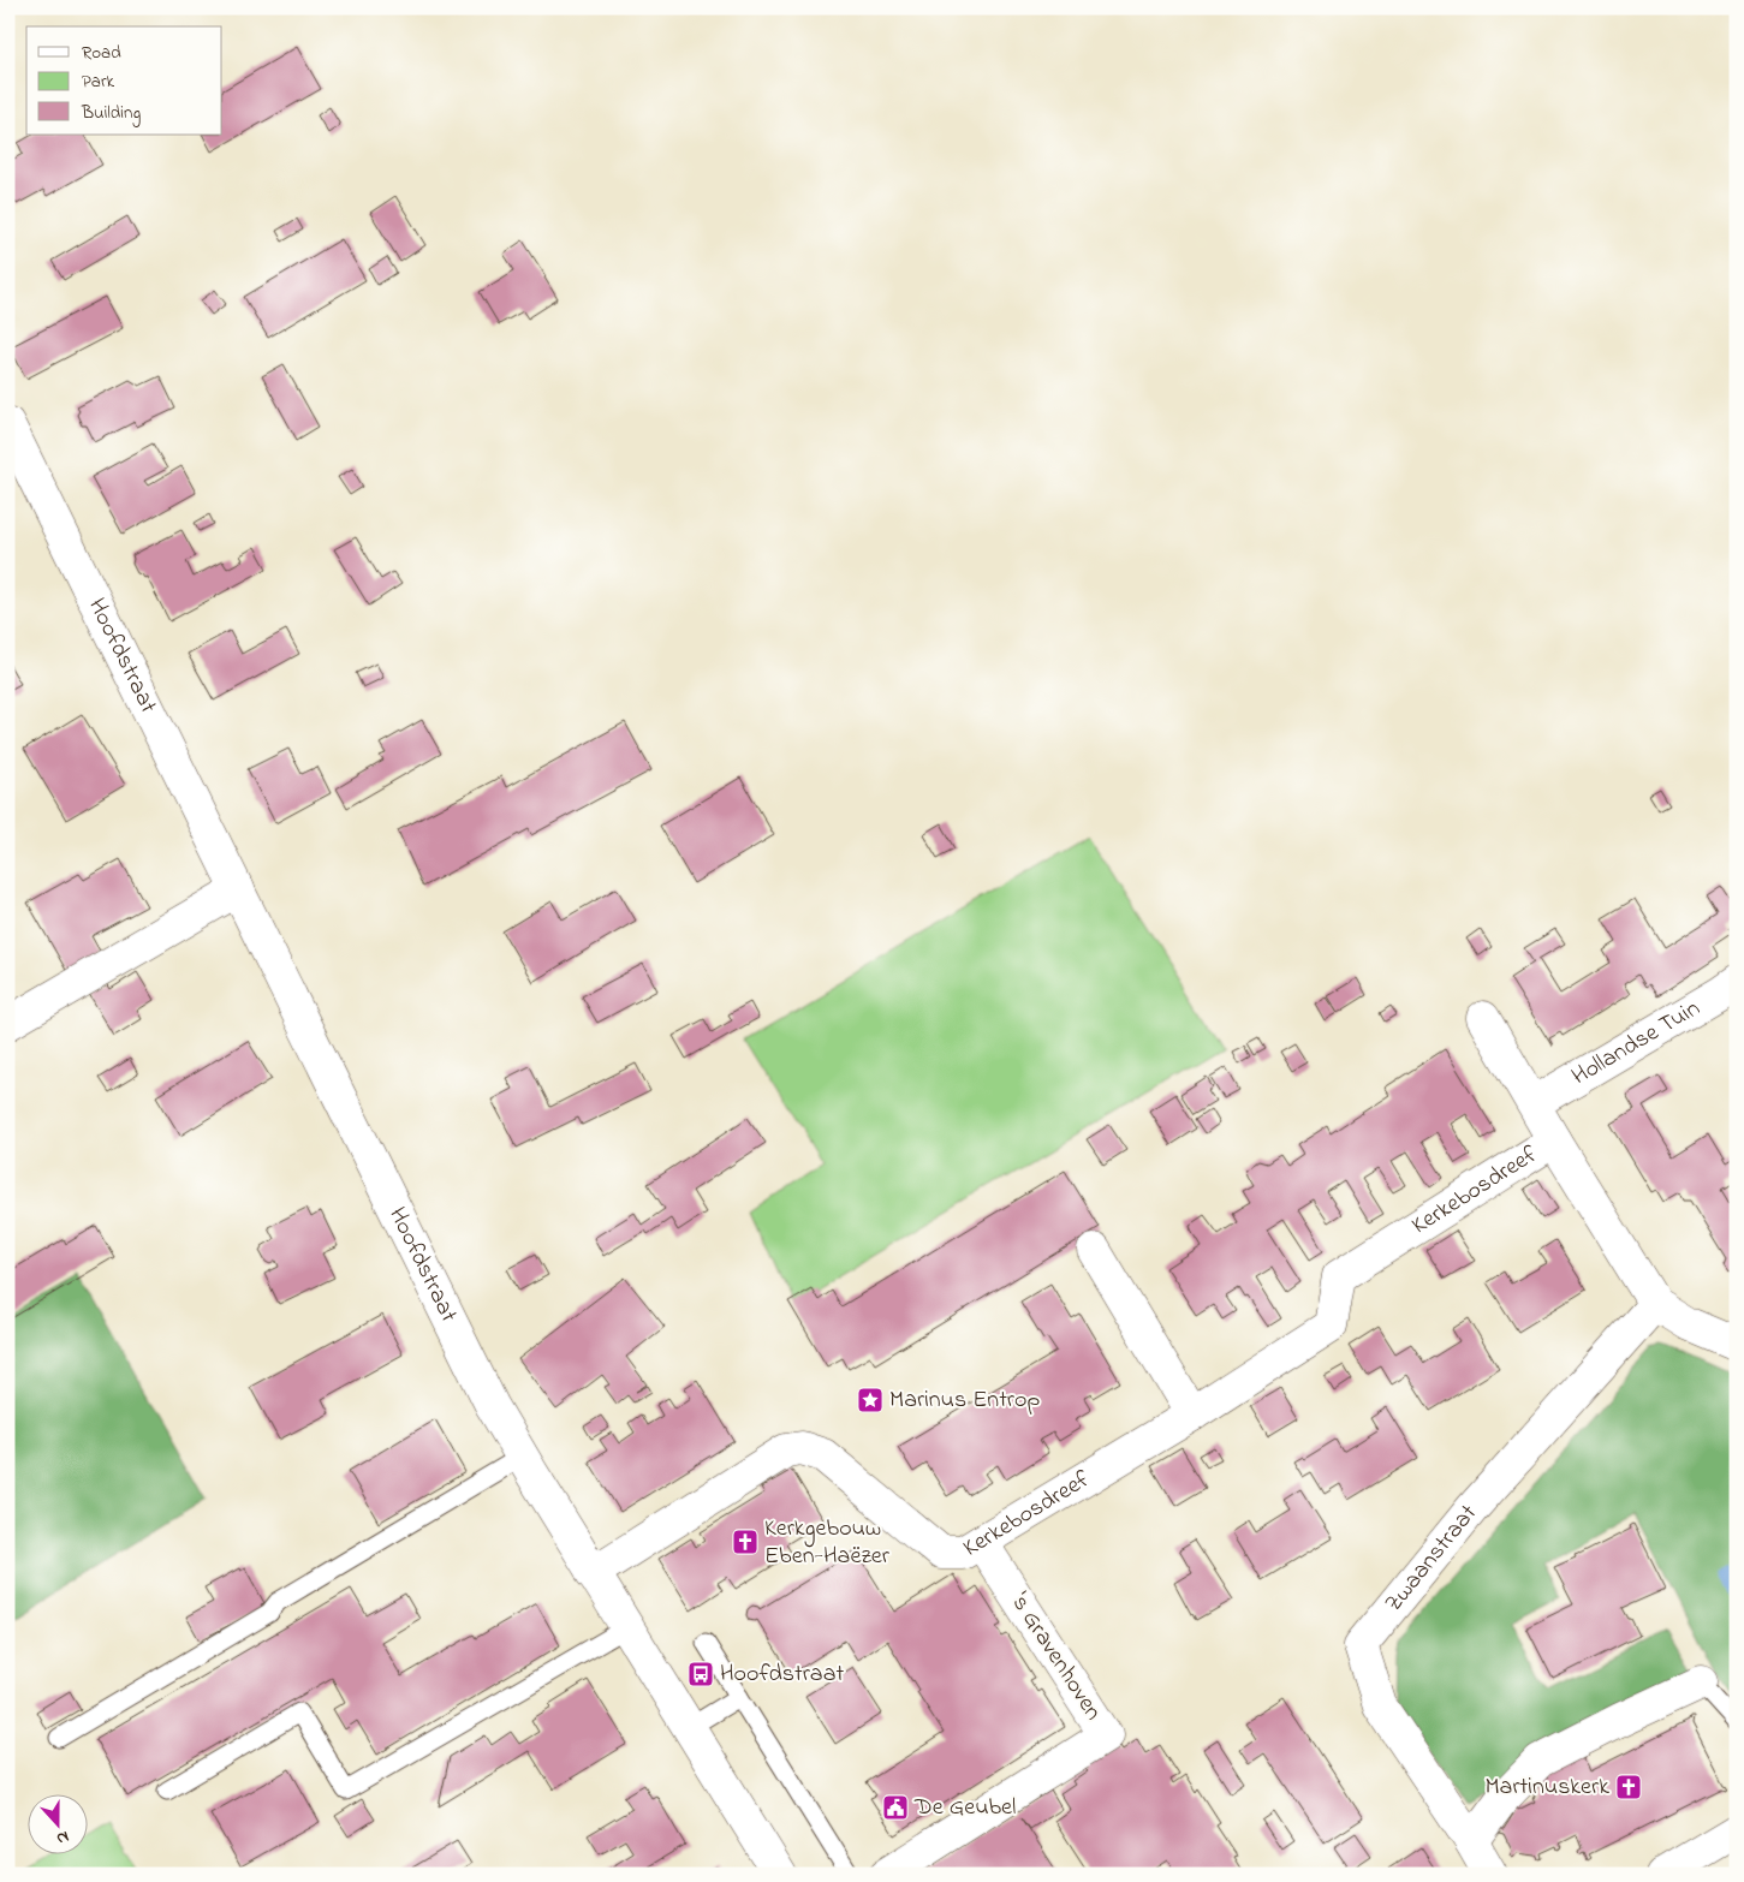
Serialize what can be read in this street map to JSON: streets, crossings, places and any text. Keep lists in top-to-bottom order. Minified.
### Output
{"streets":{"street":["Hoofdstraat","Hollandse Tuin","Kerkebosdreef","Zwaanstraat","'s Gravenhoven"]},"crossings":[["Hoofdstraat","Kerkebosdreef"],["Kerkebosdreef","Zwaanstraat"],["Kerkebosdreef","'s Gravenhoven"]],"places":{"place":["Marinus Entrop"],"church":["Kerkgebouw Eben-Haëzer","Martinuskerk"],"bus stop":["Hoofdstraat"],"public building":["De Geubel"]},"legend":["Road","Park","Building"],"north":"bottom"}
